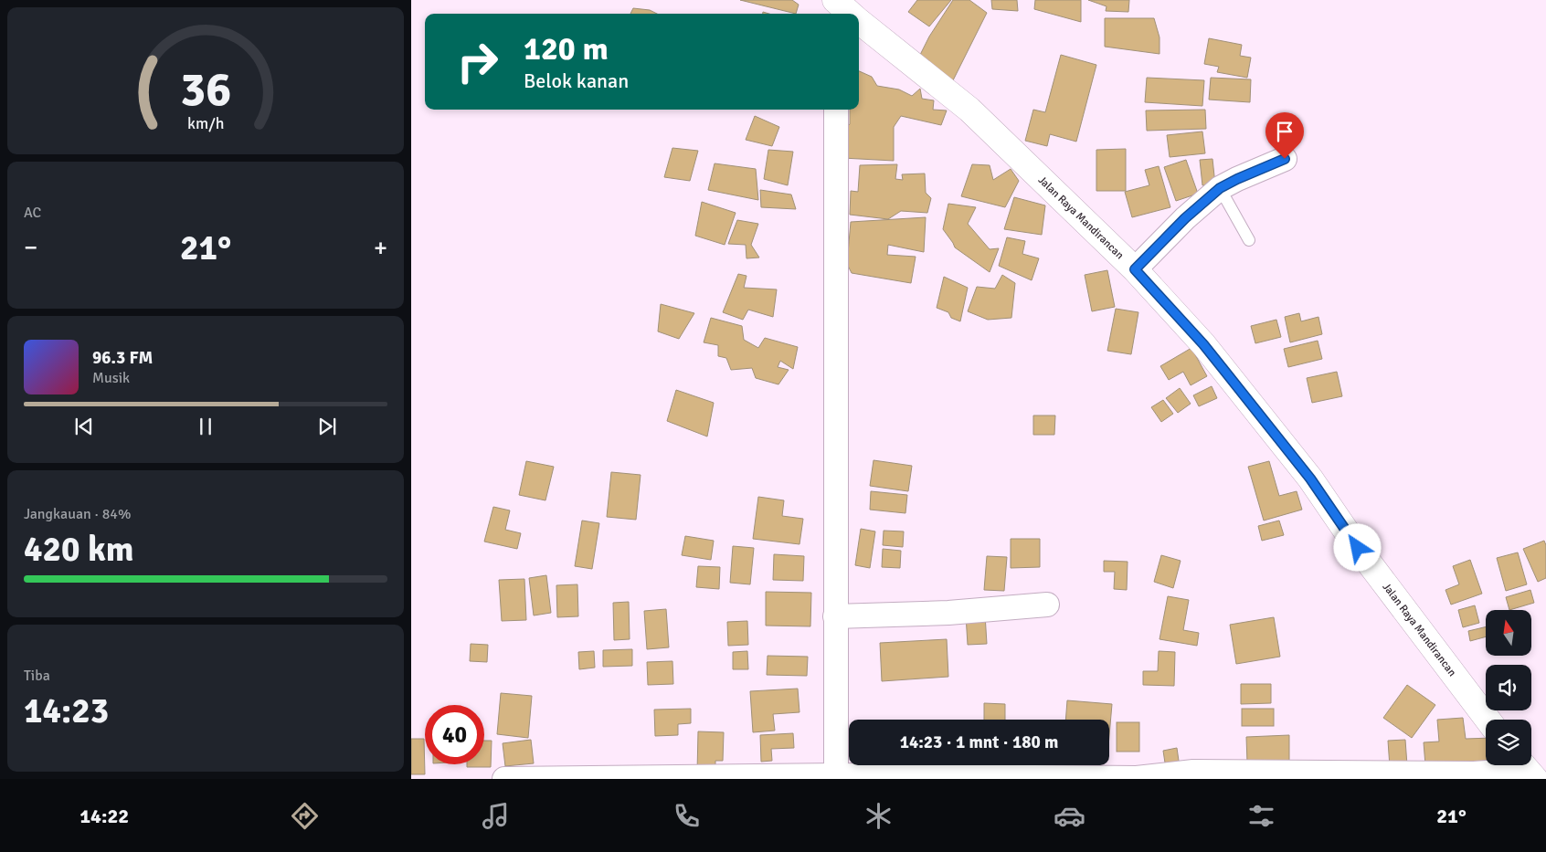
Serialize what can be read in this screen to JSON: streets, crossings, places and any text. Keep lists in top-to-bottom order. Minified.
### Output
{"streets":{"street":["Jalan Raya Mandirancan"]},"north":"top","page":{"turn":["120 m","Belok kanan"],"tile":["AC",["Jangkauan · 84%","420 km"],["Tiba","14:23"]],"heat":["−","21°","+"],"song":["96.3 FM","Musik"],"limit":"40","trip":"14:23 · 1 mnt · 180 m","tabs":["14:22","21°"],"gauge":["36","km/h"]}}
